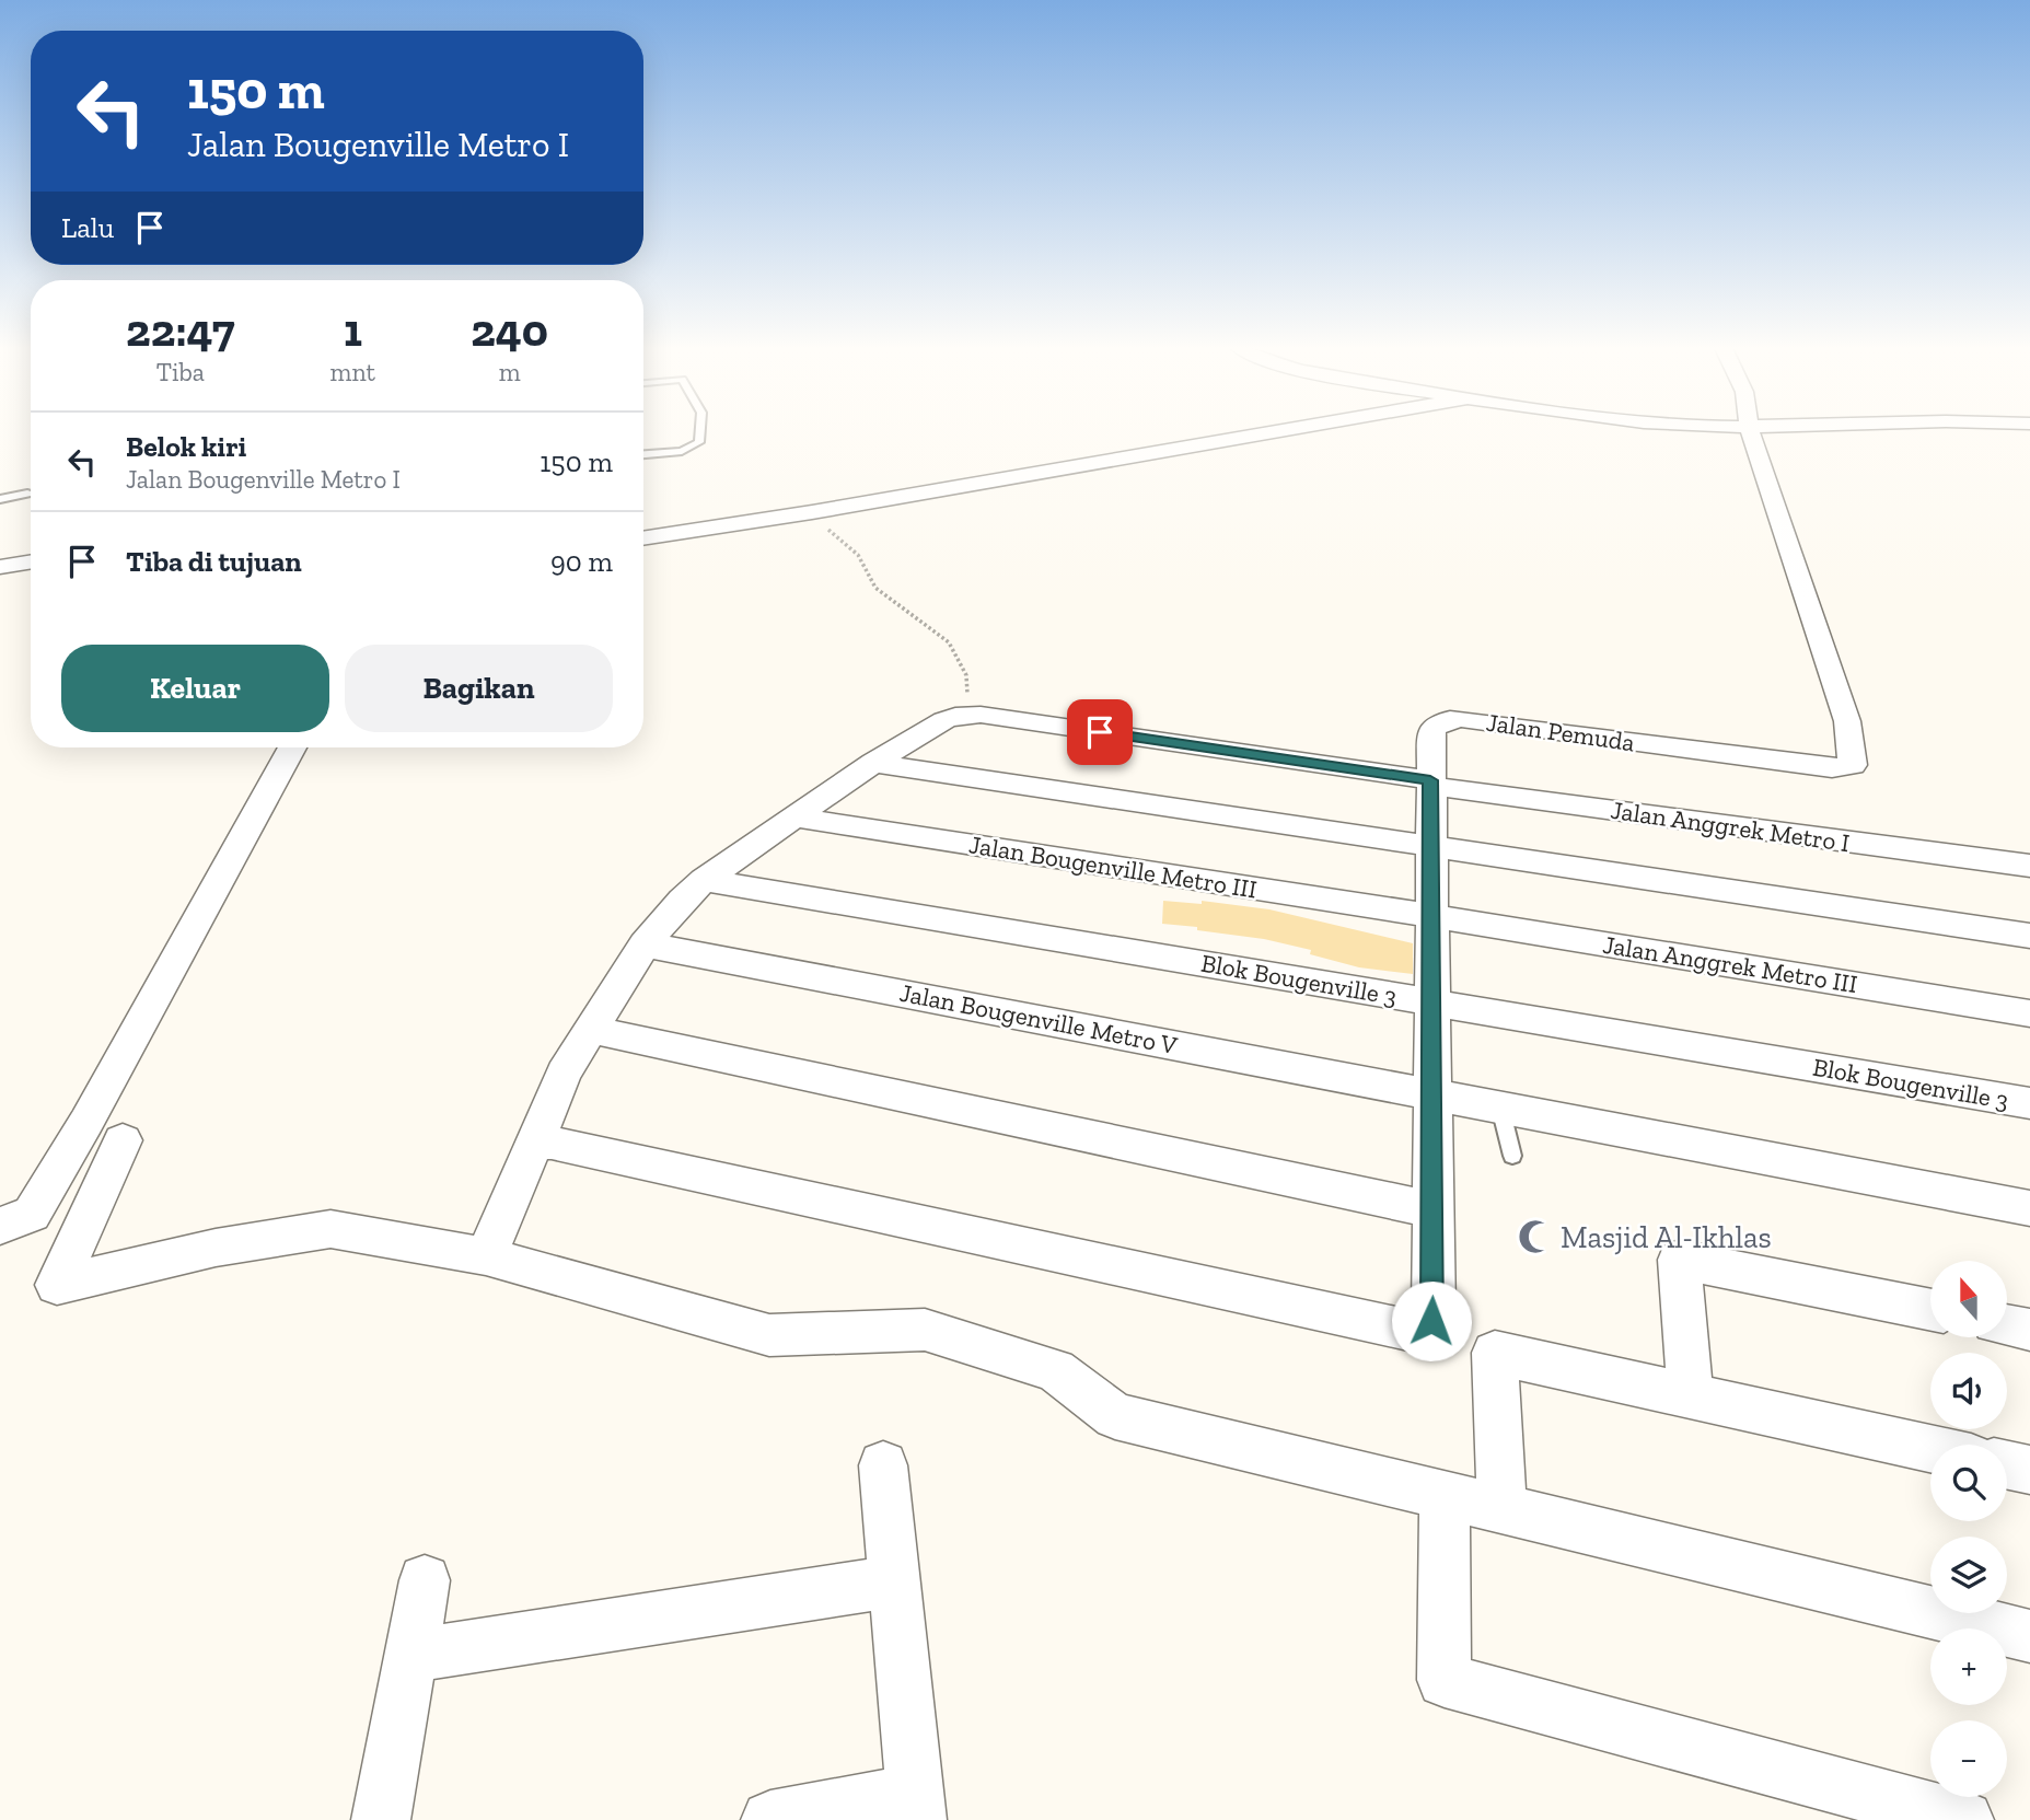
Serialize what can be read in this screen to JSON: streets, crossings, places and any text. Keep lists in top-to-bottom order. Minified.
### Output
{"streets":{"street":["Jalan Pemuda","Jalan Anggrek Metro I","Jalan Bougenville Metro III","Jalan Anggrek Metro III","Blok Bougenville 3","Jalan Bougenville Metro V"]},"crossings":[["Jalan Pemuda","Jalan Anggrek Metro I"],["Jalan Pemuda","Jalan Bougenville Metro III"],["Jalan Pemuda","Jalan Anggrek Metro III"],["Jalan Pemuda","Blok Bougenville 3"],["Jalan Pemuda","Jalan Bougenville Metro V"],["Jalan Bougenville Metro III","Jalan Anggrek Metro III"]],"places":{"mosque":["Masjid Al-Ikhlas"]},"north":"top","page":{"turn":["150 m","Jalan Bougenville Metro I"],"then":"Lalu","eta":["22:47","Tiba","1","mnt","240","m"],"list":[{"name":"Belok kiri","note":"Jalan Bougenville Metro I","value":"150 m"},{"name":"Tiba di tujuan","value":"90 m"}],"buttons":["Keluar","Bagikan"],"map_buttons":["+","−"]}}
